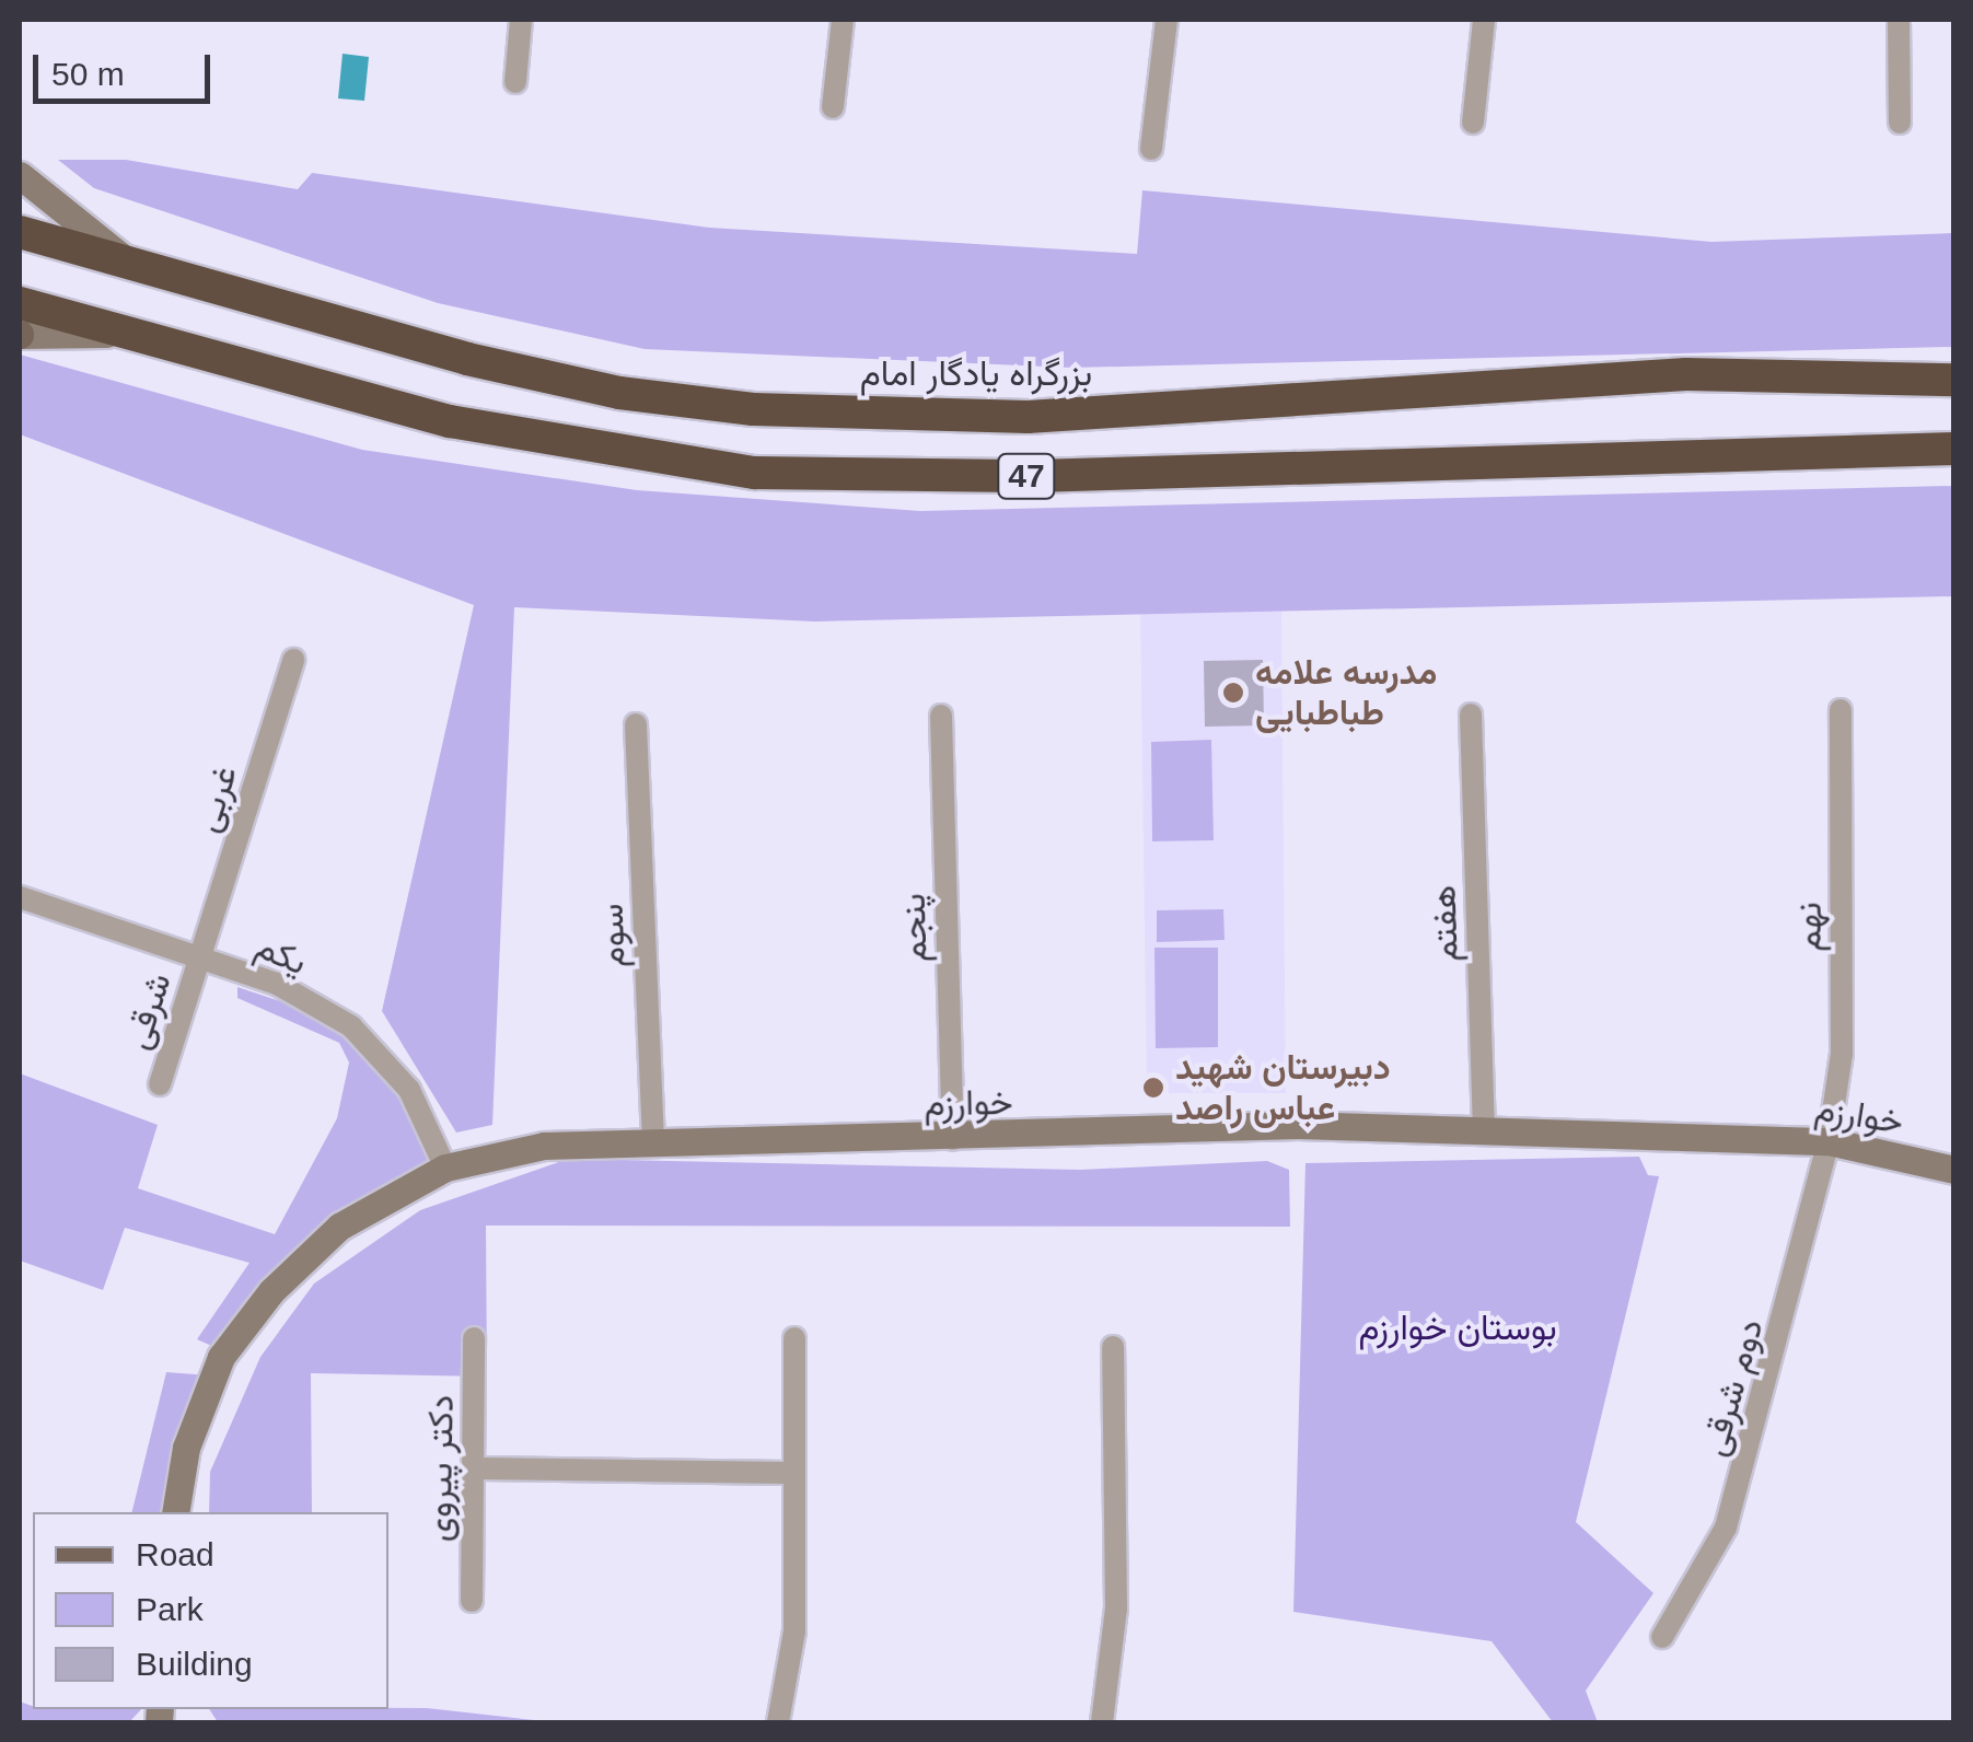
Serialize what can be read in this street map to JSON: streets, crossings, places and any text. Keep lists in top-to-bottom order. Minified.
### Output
{"streets":{"highway":["بزرگراه یادگار امام","47"],"street":["غربی","هفتم","نهم","پنجم","سوم","یکم","شرقی","خوارزم","دوم شرقی","دکتر پیروی"]},"crossings":[["غربی","یکم"],["غربی","شرقی"],["هفتم","خوارزم"],["نهم","خوارزم"],["نهم","دوم شرقی"],["پنجم","خوارزم"],["سوم","خوارزم"],["یکم","شرقی"],["یکم","خوارزم"],["خوارزم","دوم شرقی"]],"parks":["بوستان خوارزم"],"places":["مدرسه علامه طباطبایی","دبیرستان شهید عباس راصد"],"legend":["Road","Park","Building"],"scale_bar":"50 m"}
